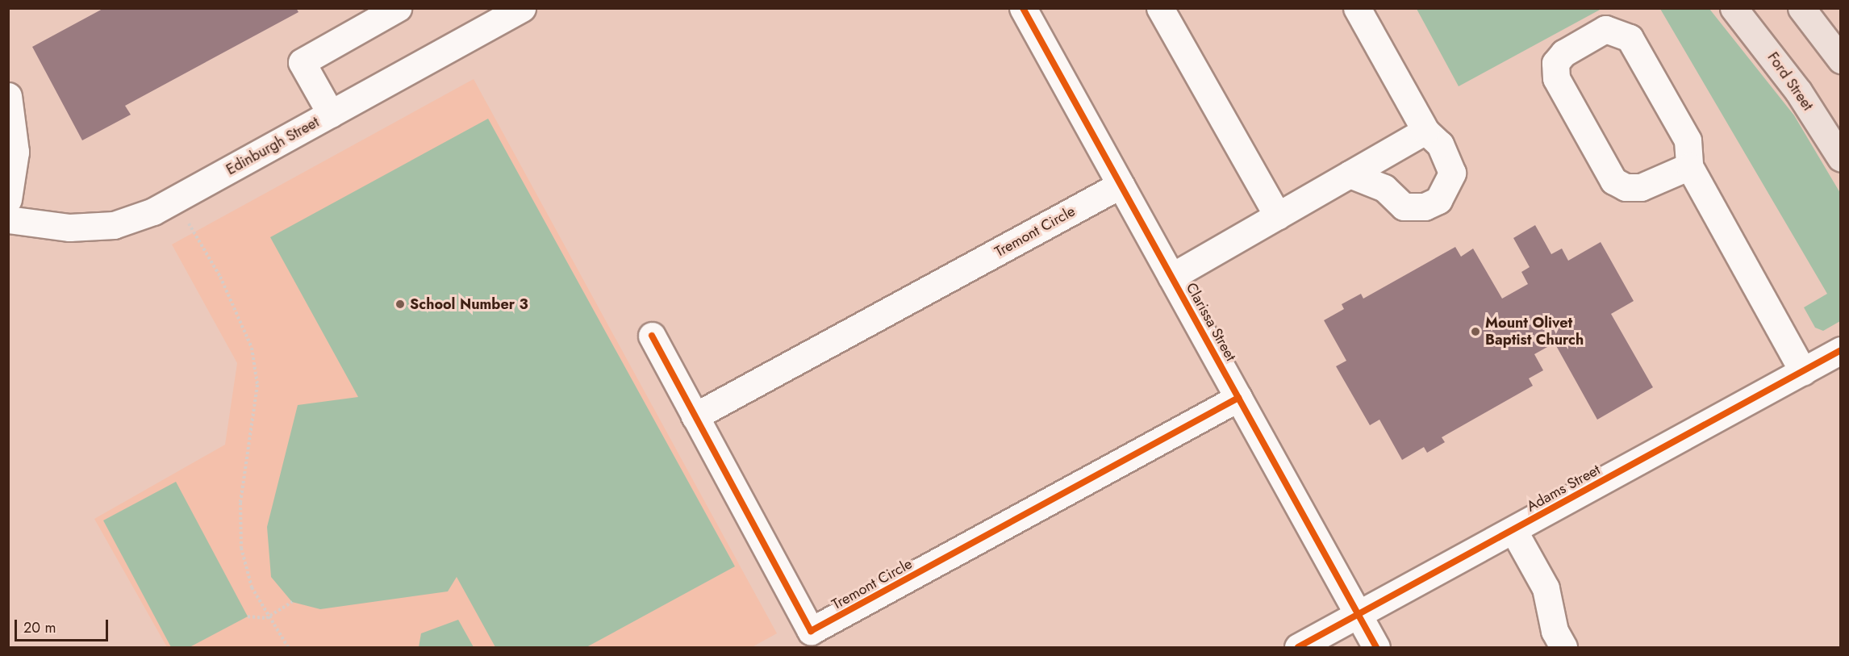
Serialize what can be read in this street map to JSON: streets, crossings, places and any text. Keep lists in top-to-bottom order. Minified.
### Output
{"streets":{"main road":["Ford Street"],"street":["Edinburgh Street","Tremont Circle","Clarissa Street","Adams Street"]},"crossings":[["Tremont Circle","Clarissa Street"],["Clarissa Street","Adams Street"]],"places":["School Number 3","Mount Olivet Baptist Church"],"scale_bar":"20 m"}
